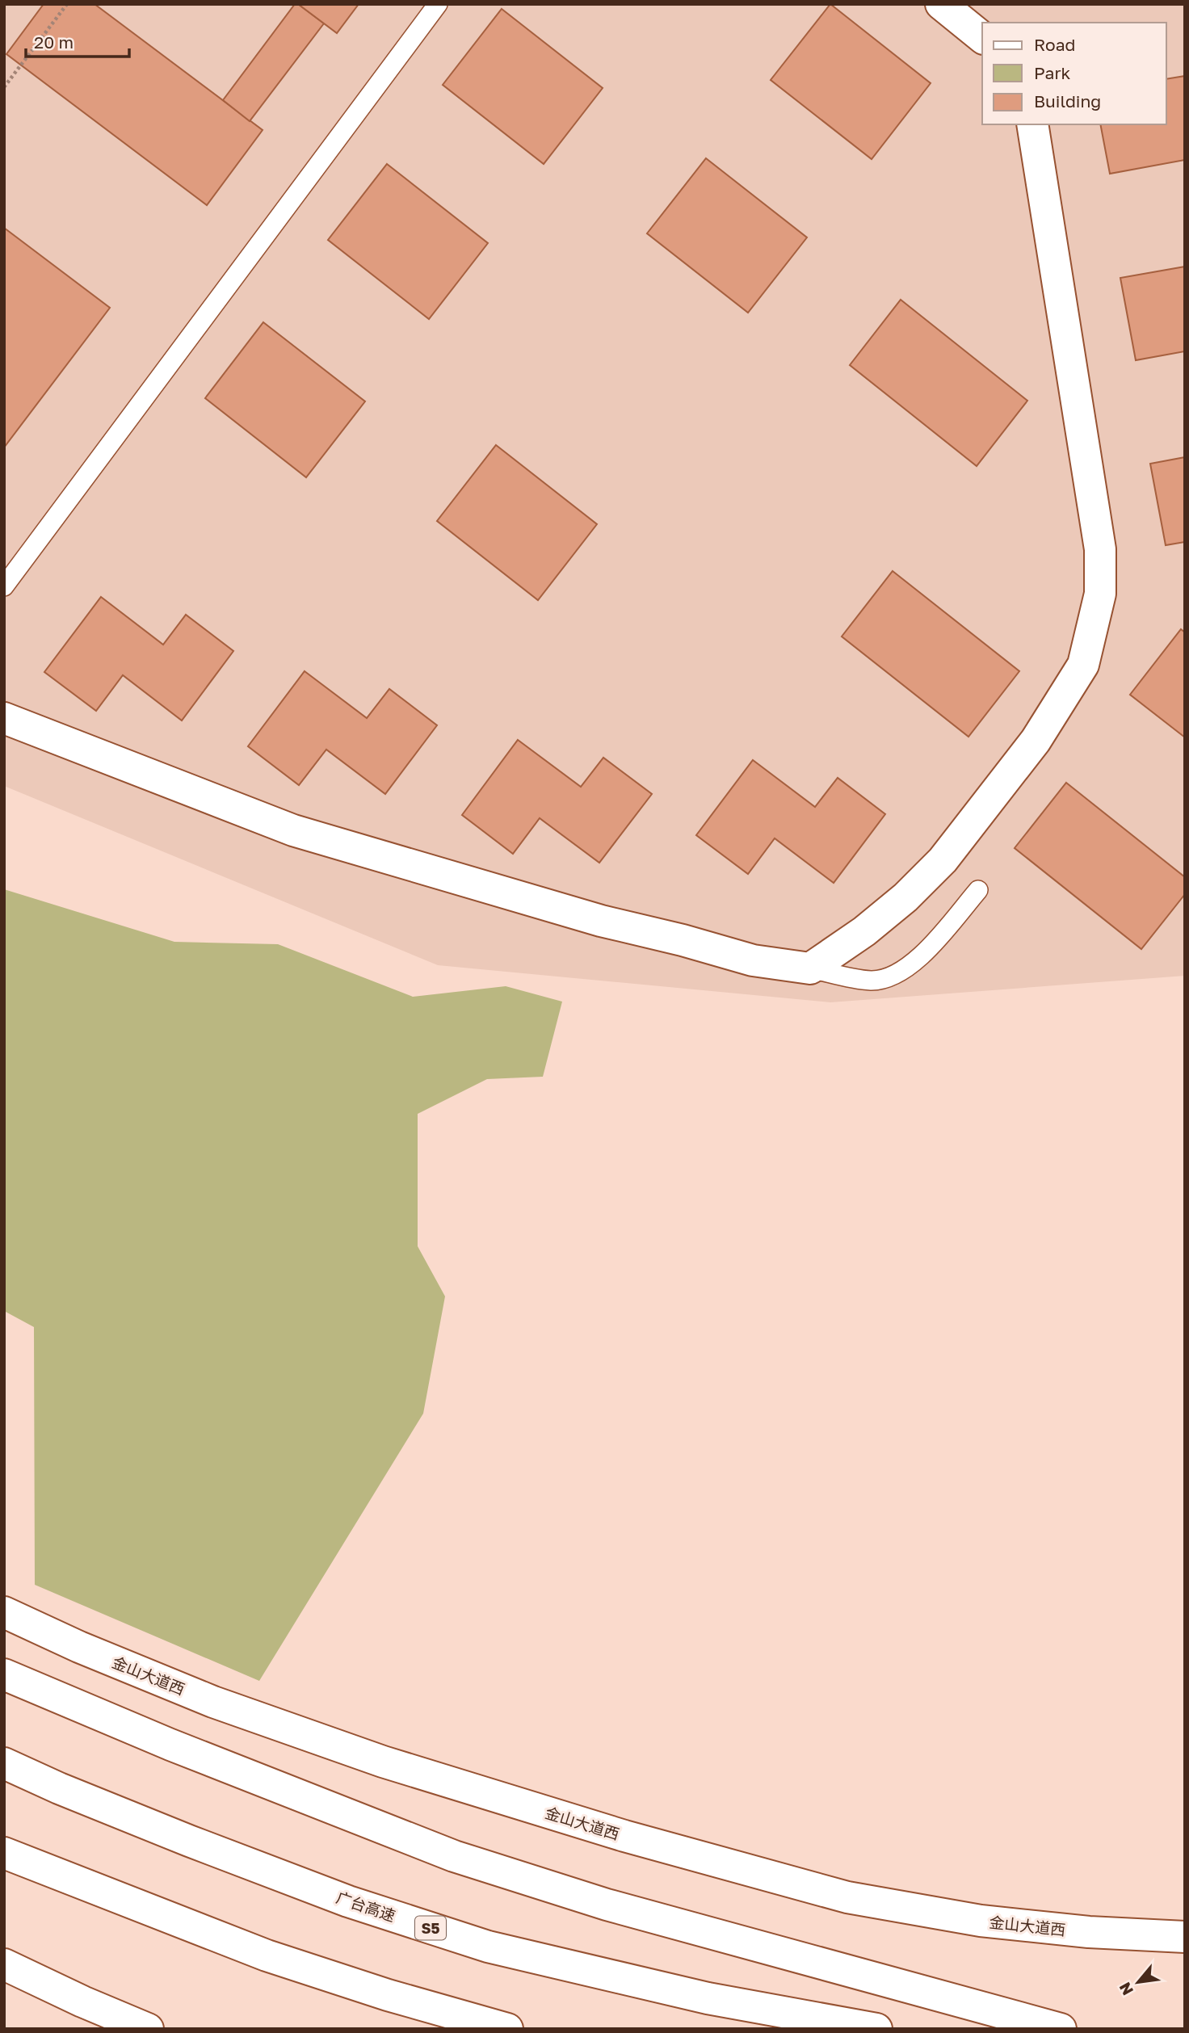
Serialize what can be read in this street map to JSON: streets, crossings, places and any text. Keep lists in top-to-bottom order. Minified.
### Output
{"streets":{"main road":["金山大道西","广台高速","S5"]},"legend":["Road","Park","Building"],"scale_bar":"20 m","north":"bottom left"}
